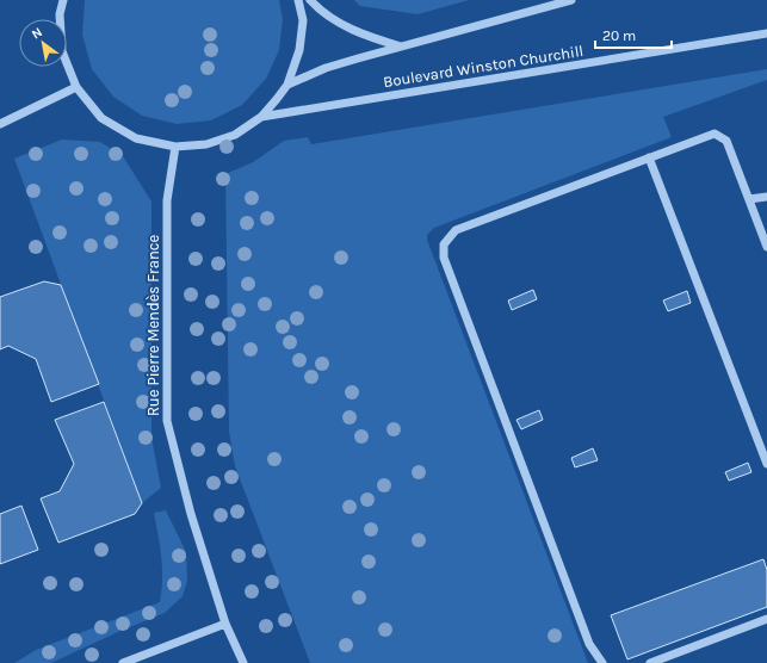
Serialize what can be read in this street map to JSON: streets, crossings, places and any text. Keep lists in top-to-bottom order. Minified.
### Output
{"streets":{"street":["Boulevard Winston Churchill","Rue Pierre Mendès France"]},"scale_bar":"20 m","north":"top left"}
